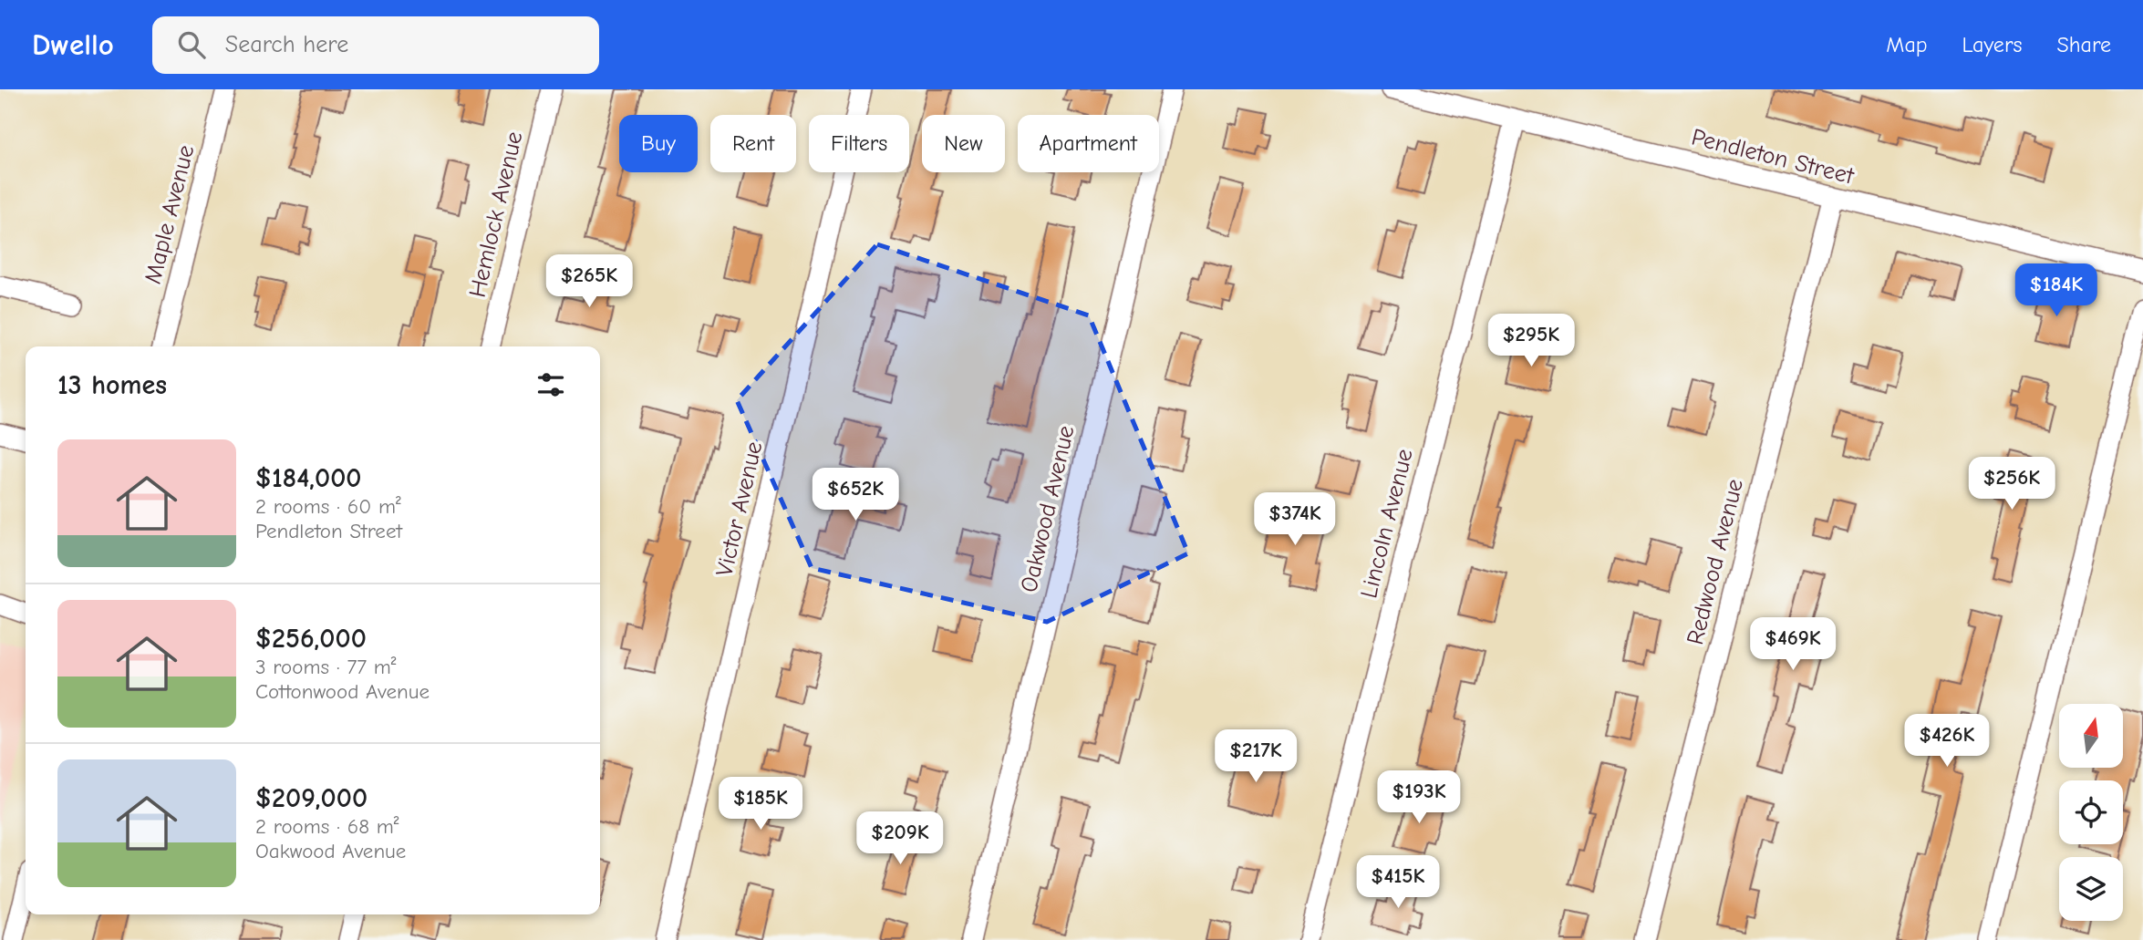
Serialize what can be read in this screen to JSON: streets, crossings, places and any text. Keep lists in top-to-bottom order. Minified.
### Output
{"streets":{"street":["Pendleton Street","Maple Avenue","Hemlock Avenue","Victor Avenue","Oakwood Avenue","Lincoln Avenue","Redwood Avenue"]},"crossings":[["Pendleton Street","Lincoln Avenue"],["Pendleton Street","Redwood Avenue"]],"north":"top","page":{"header":"Dwello","search":"Search here","nav":["Map","Layers","Share"],"chip":["Buy","Rent","Filters","New","Apartment"],"price":["$265K","$184K","$295K","$256K","$652K","$374K","$469K","$426K","$217K","$193K","$185K","$209K","$415K"],"heading":"13 homes","list":[{"name":"$184,000","note":"2 rooms · 60 m² · Pendleton Street"},{"name":"$256,000","note":"3 rooms · 77 m² · Cottonwood Avenue"},{"name":"$209,000","note":"2 rooms · 68 m² · Oakwood Avenue"}]}}
